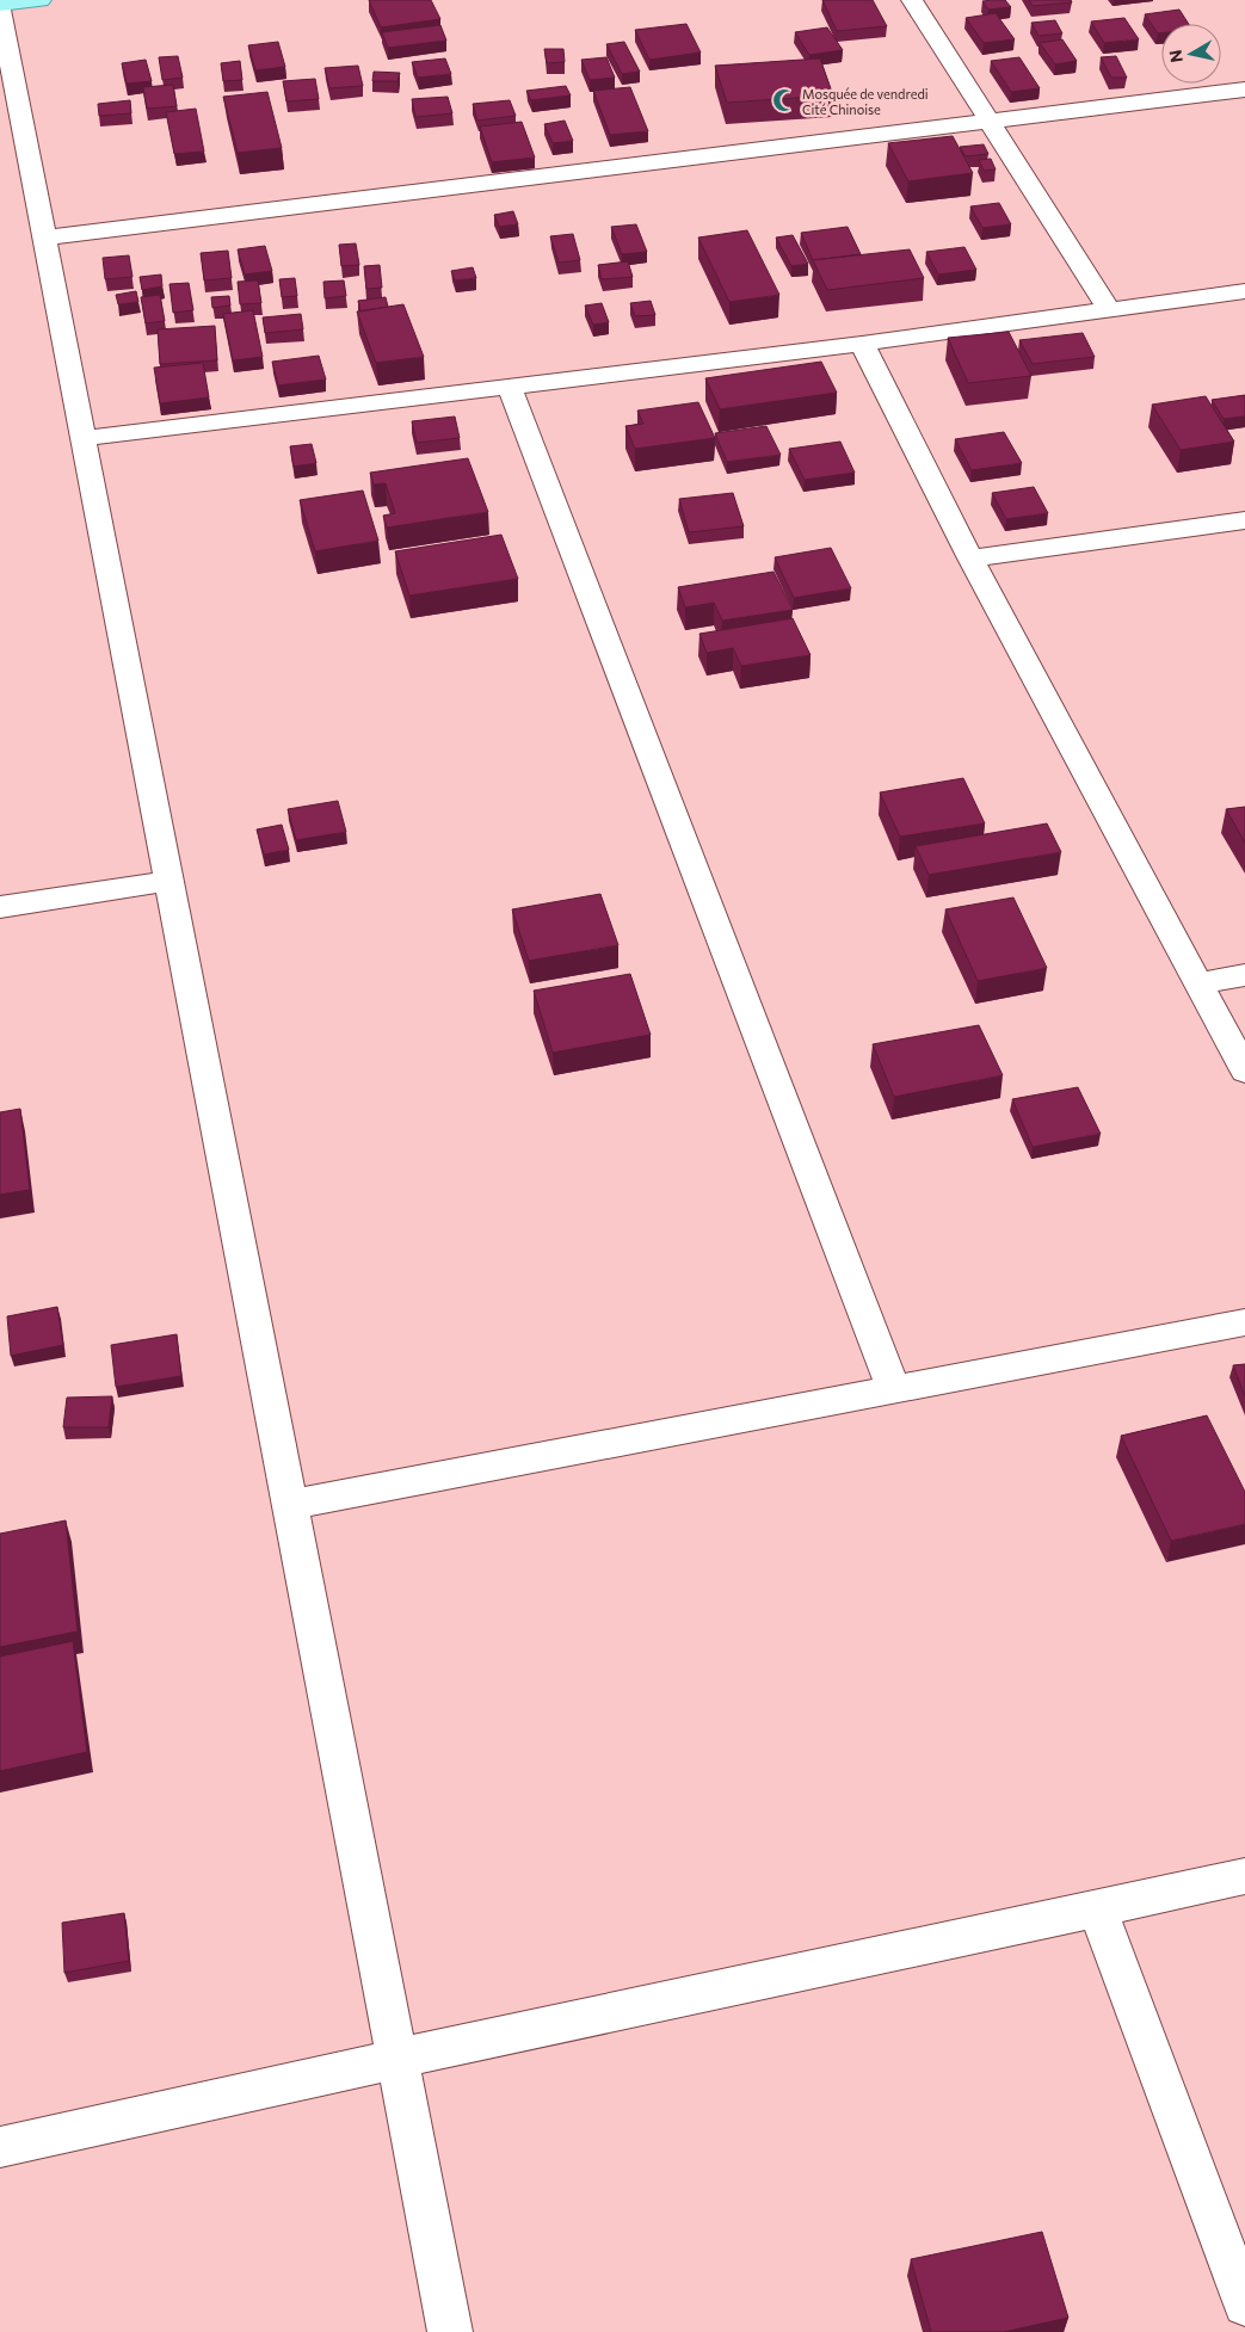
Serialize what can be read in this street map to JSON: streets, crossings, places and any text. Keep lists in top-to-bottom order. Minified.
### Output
{"places":{"mosque":["Mosquée de vendredi Cité Chinoise"]},"north":"left"}
